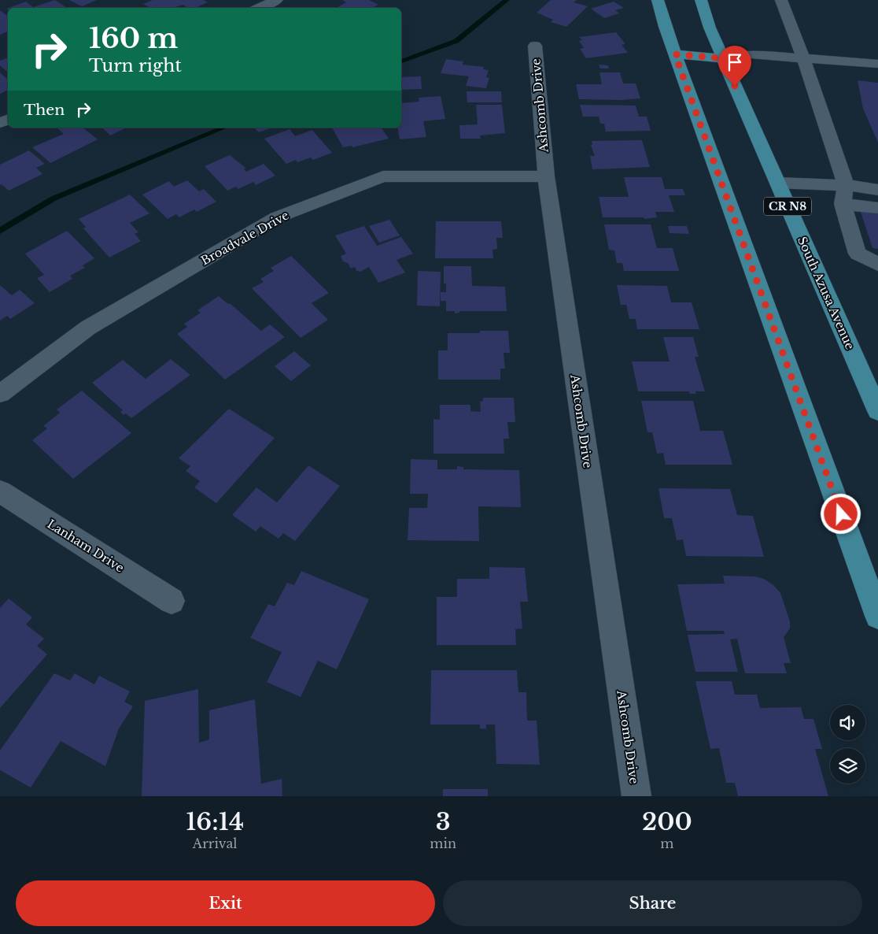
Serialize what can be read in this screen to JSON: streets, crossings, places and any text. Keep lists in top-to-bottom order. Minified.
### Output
{"streets":{"main road":["CR N8","South Azusa Avenue"],"street":["Ashcomb Drive","Broadvale Drive","Lanham Drive"]},"crossings":[["Ashcomb Drive","Broadvale Drive"]],"page":{"turn":["160 m","Turn right"],"then":"Then","eta":["16:14","Arrival","3","min","200","m"],"buttons":["Exit","Share"]}}
